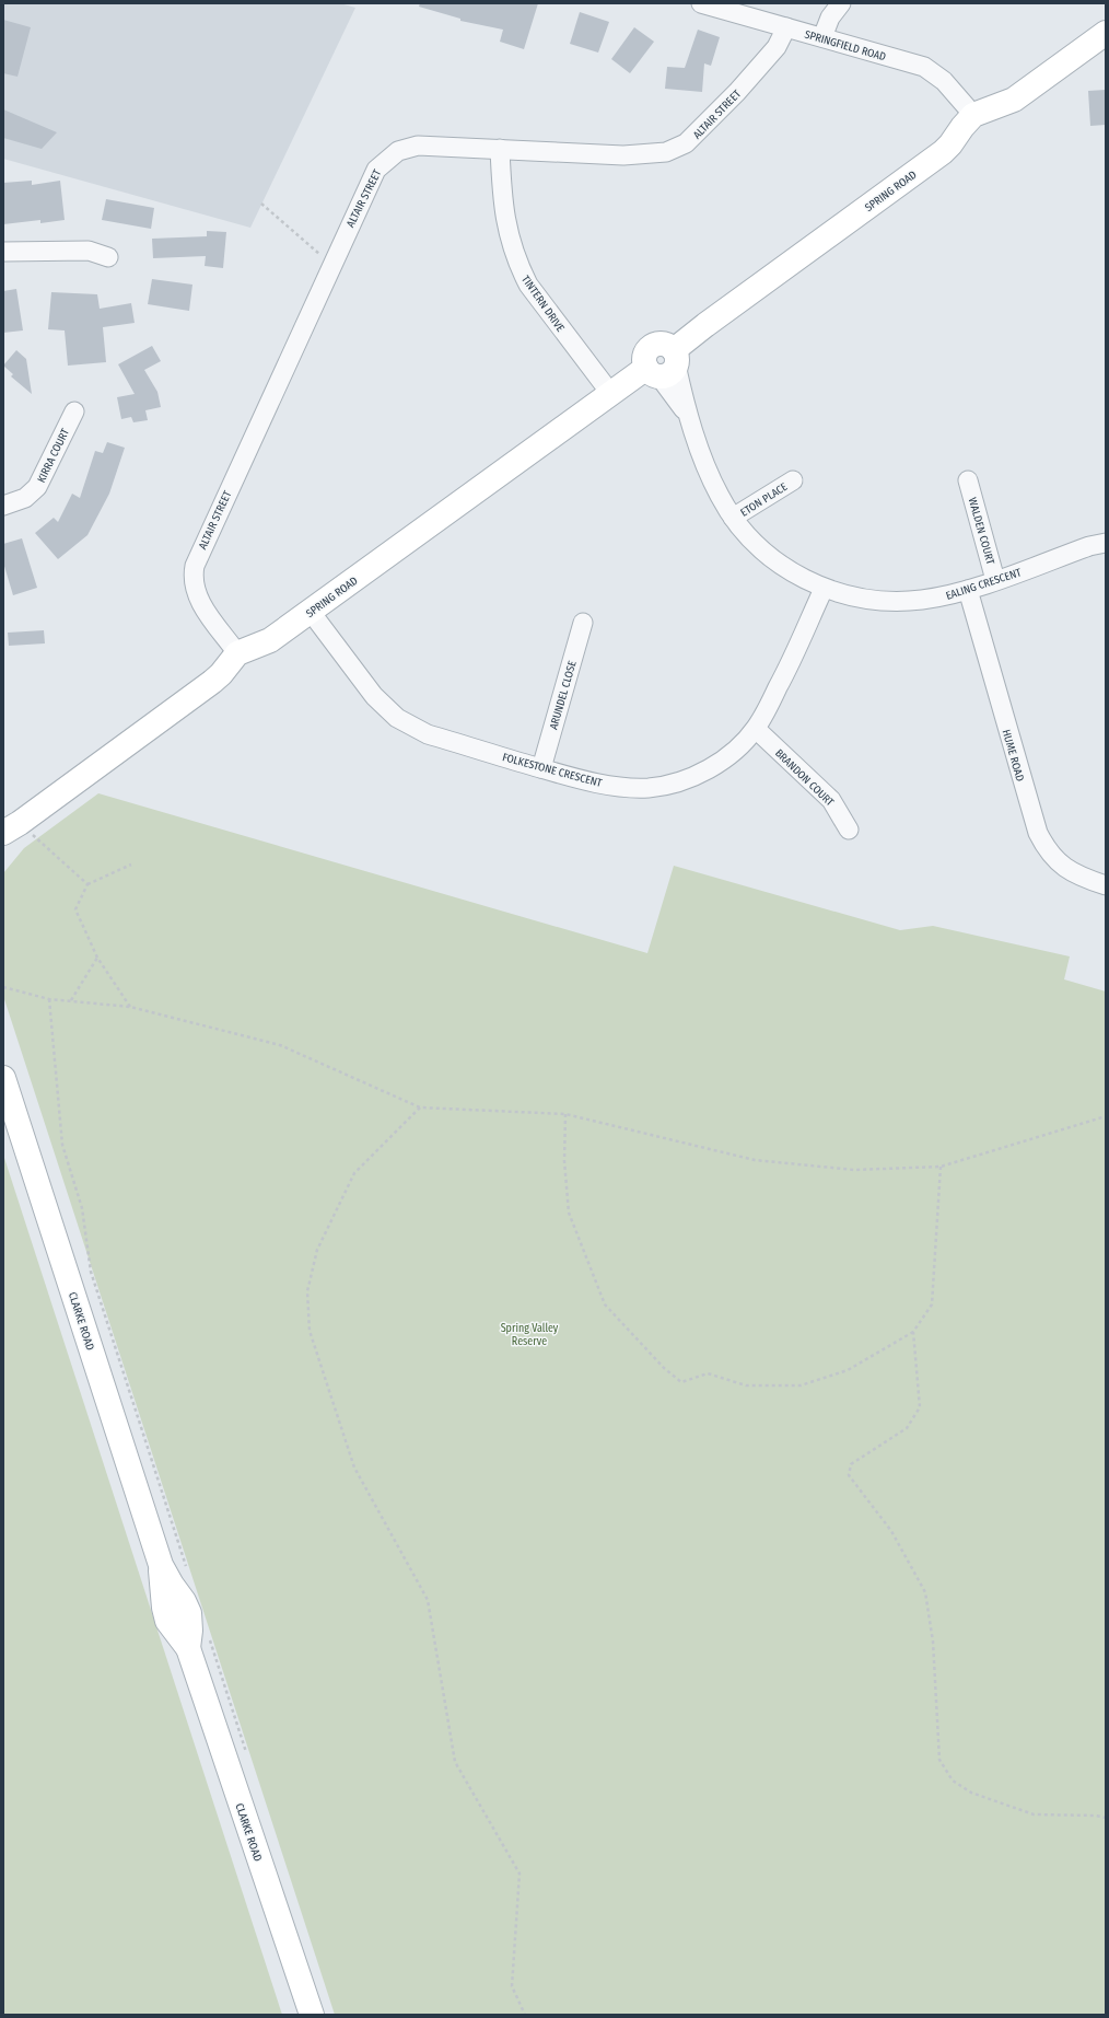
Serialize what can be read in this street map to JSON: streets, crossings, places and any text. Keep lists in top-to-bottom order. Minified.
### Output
{"streets":{"street":["SPRINGFIELD ROAD","ALTAIR STREET","SPRING ROAD","TINTERN DRIVE","KIRRA COURT","ETON PLACE","WALDEN COURT","EALING CRESCENT","ARUNDEL CLOSE","HUME ROAD","FOLKESTONE CRESCENT","BRANDON COURT","CLARKE ROAD"]},"crossings":[["SPRINGFIELD ROAD","ALTAIR STREET"],["SPRINGFIELD ROAD","SPRING ROAD"],["ALTAIR STREET","SPRING ROAD"],["ALTAIR STREET","TINTERN DRIVE"],["SPRING ROAD","TINTERN DRIVE"],["SPRING ROAD","EALING CRESCENT"],["SPRING ROAD","FOLKESTONE CRESCENT"],["ETON PLACE","EALING CRESCENT"],["WALDEN COURT","EALING CRESCENT"],["EALING CRESCENT","HUME ROAD"],["EALING CRESCENT","FOLKESTONE CRESCENT"],["ARUNDEL CLOSE","FOLKESTONE CRESCENT"],["FOLKESTONE CRESCENT","BRANDON COURT"]],"parks":["Spring Valley Reserve"]}
